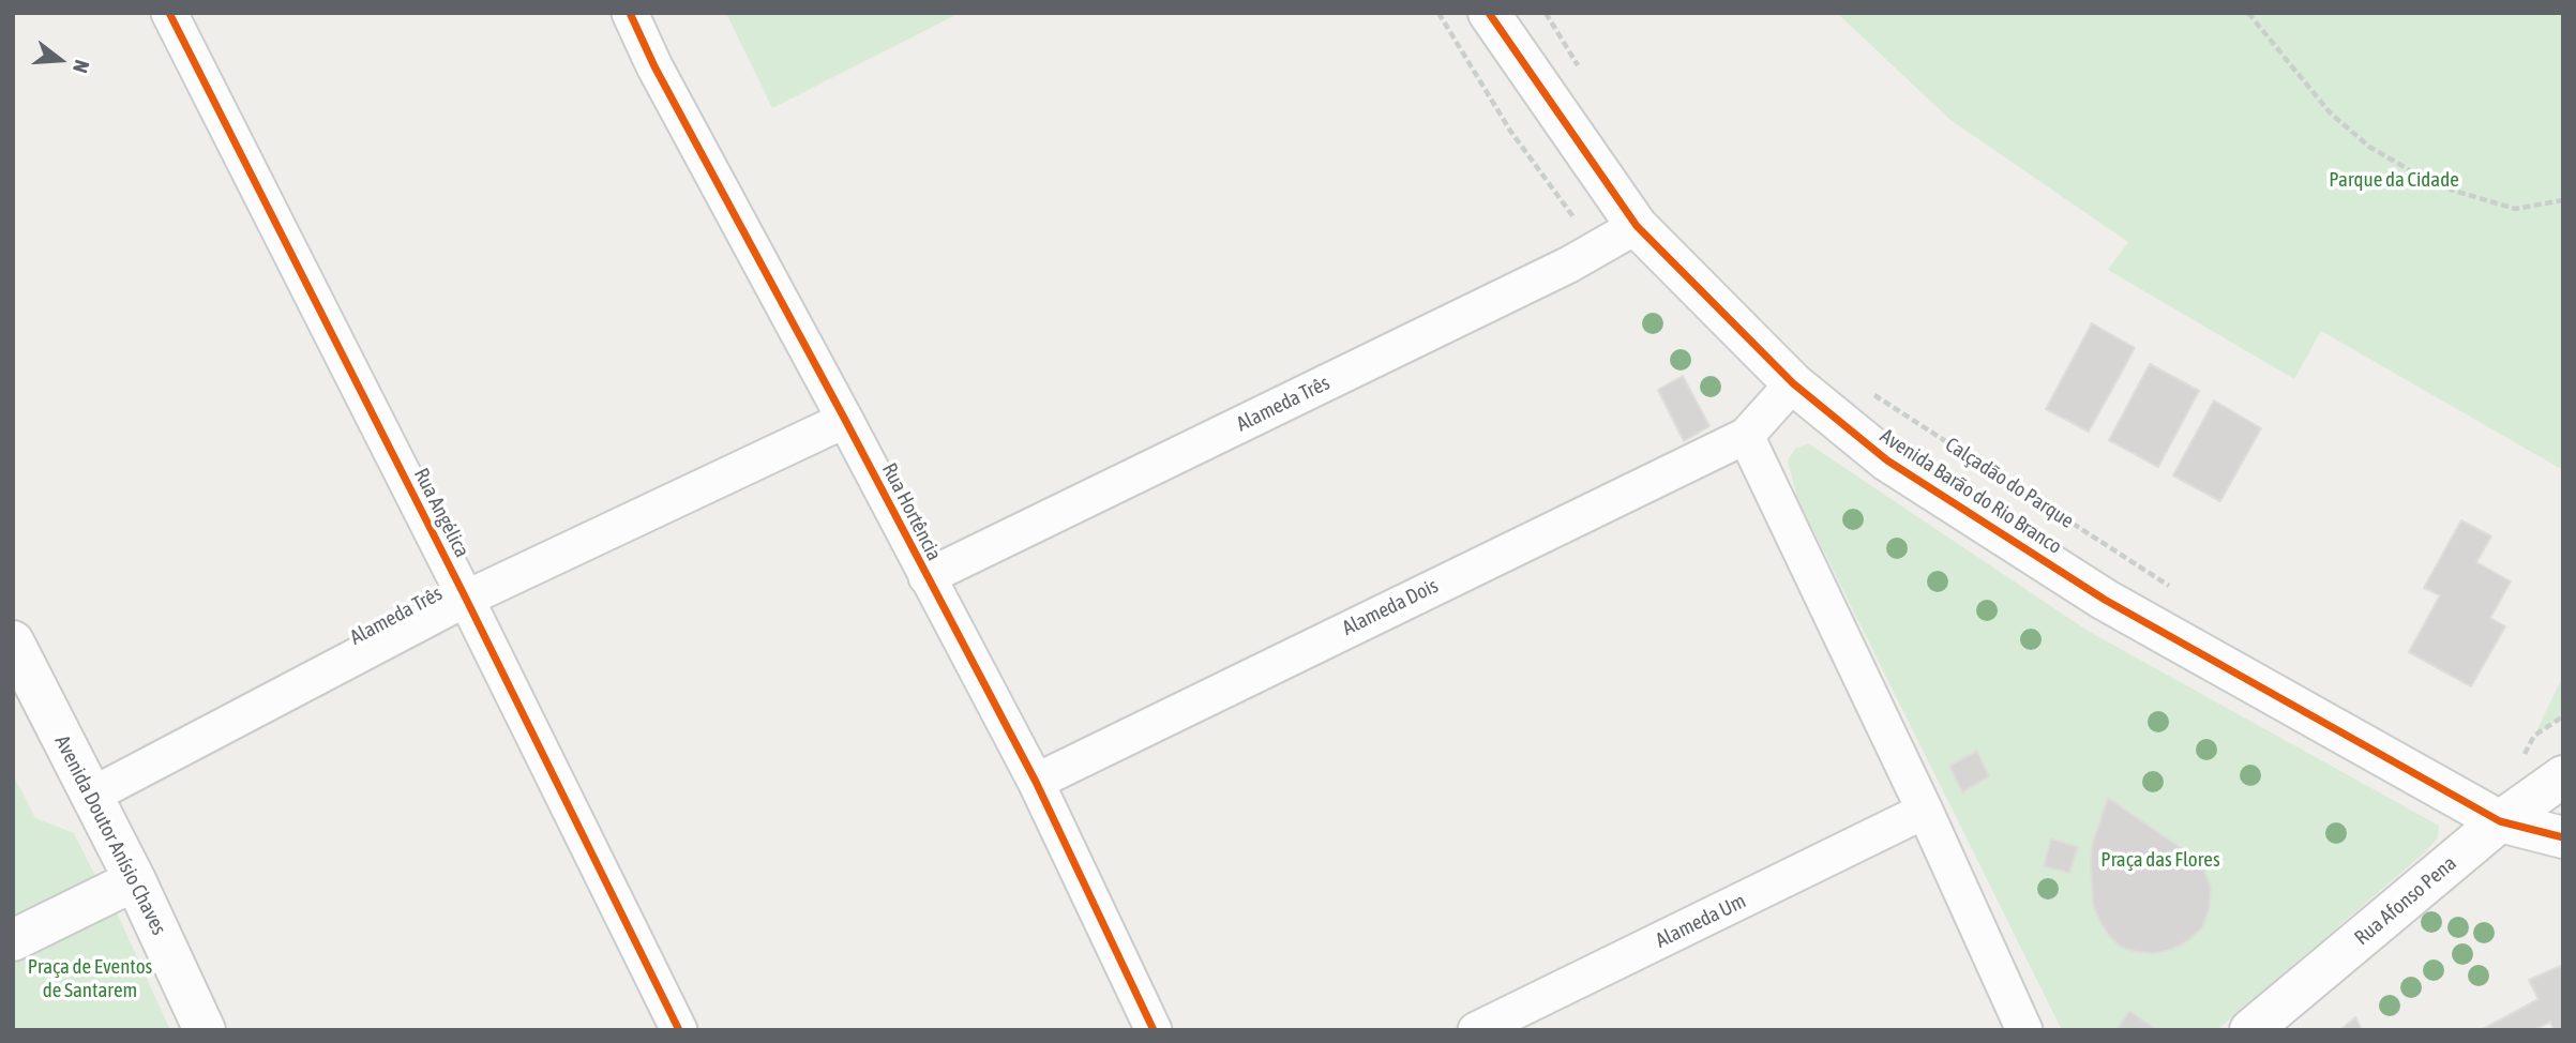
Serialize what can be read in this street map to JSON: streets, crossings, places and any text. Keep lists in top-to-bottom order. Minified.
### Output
{"streets":{"street":["Alameda Três","Avenida Barão do Rio Branco","Rua Hortência","Rua Angélica","Alameda Dois","Avenida Doutor Anísio Chaves","Rua Afonso Pena","Alameda Um"],"path":["Calçadão do Parque"]},"crossings":[["Alameda Três","Avenida Barão do Rio Branco"],["Alameda Três","Rua Hortência"],["Alameda Três","Rua Angélica"],["Alameda Três","Avenida Doutor Anísio Chaves"],["Avenida Barão do Rio Branco","Rua Afonso Pena"],["Rua Hortência","Alameda Dois"]],"parks":["Parque da Cidade","Praça das Flores","Praça de Eventos de Santarem"],"north":"right"}
